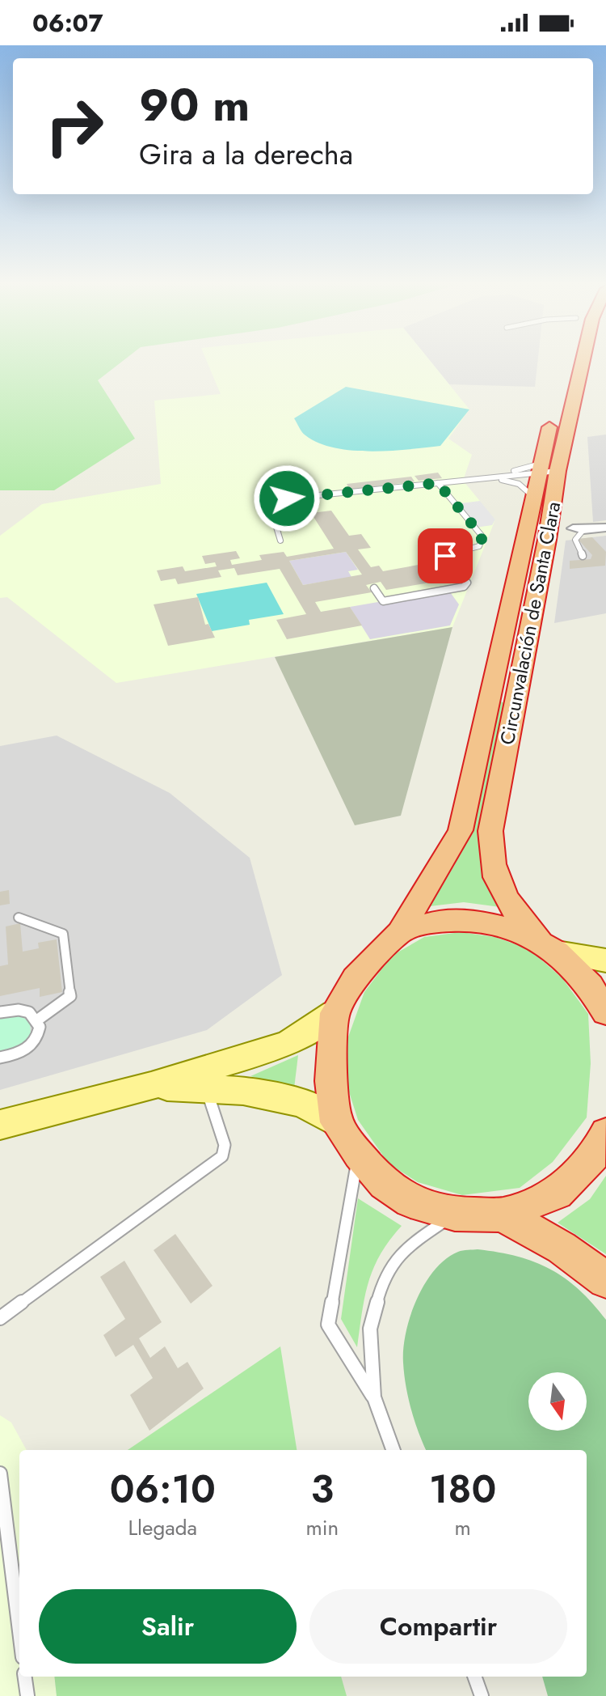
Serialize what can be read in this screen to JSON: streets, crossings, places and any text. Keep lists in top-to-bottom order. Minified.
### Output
{"streets":{"highway":["Circunvalación de Santa Clara"]},"north":"bottom","page":{"status":"06:07","turn":["90 m","Gira a la derecha"],"eta":["06:10","Llegada","3","min","180","m"],"buttons":["Salir","Compartir"]}}
